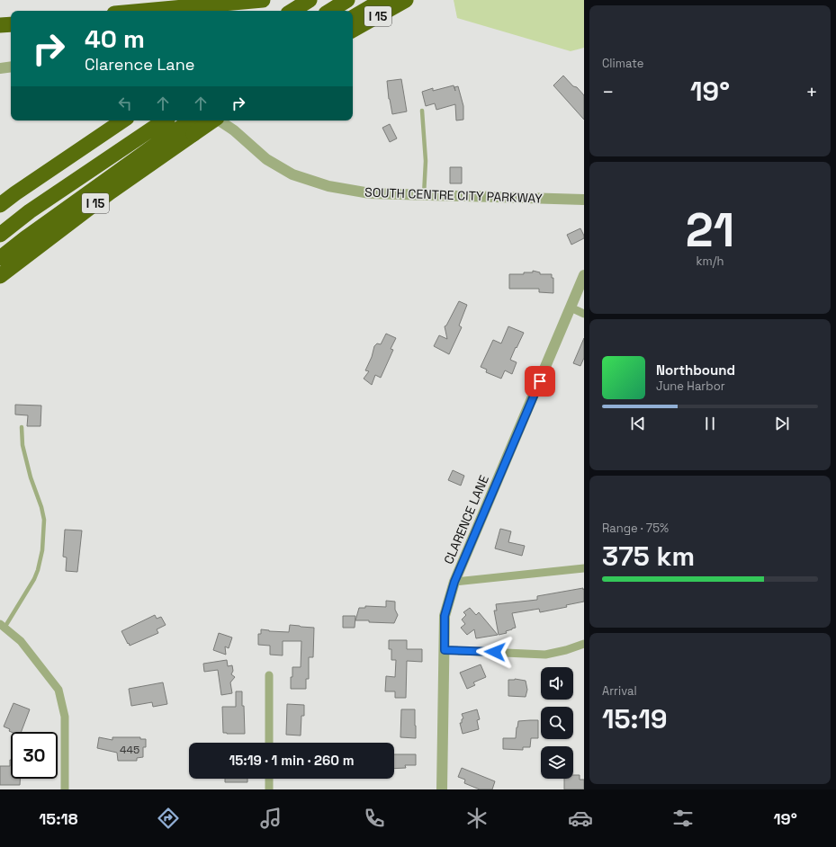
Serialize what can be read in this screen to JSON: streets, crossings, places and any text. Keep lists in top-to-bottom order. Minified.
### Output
{"streets":{"highway":["I 15"],"street":["SOUTH CENTRE CITY PARKWAY","CLARENCE LANE"]},"house_numbers":["445"],"page":{"tile":["Climate",["21","km/h"],["Range · 75%","375 km"],["Arrival","15:19"]],"turn":["40 m","Clarence Lane"],"heat":["−","19°","+"],"song":["Northbound","June Harbor"],"limit":"30","trip":"15:19 · 1 min · 260 m","tabs":["15:18","19°"]}}
